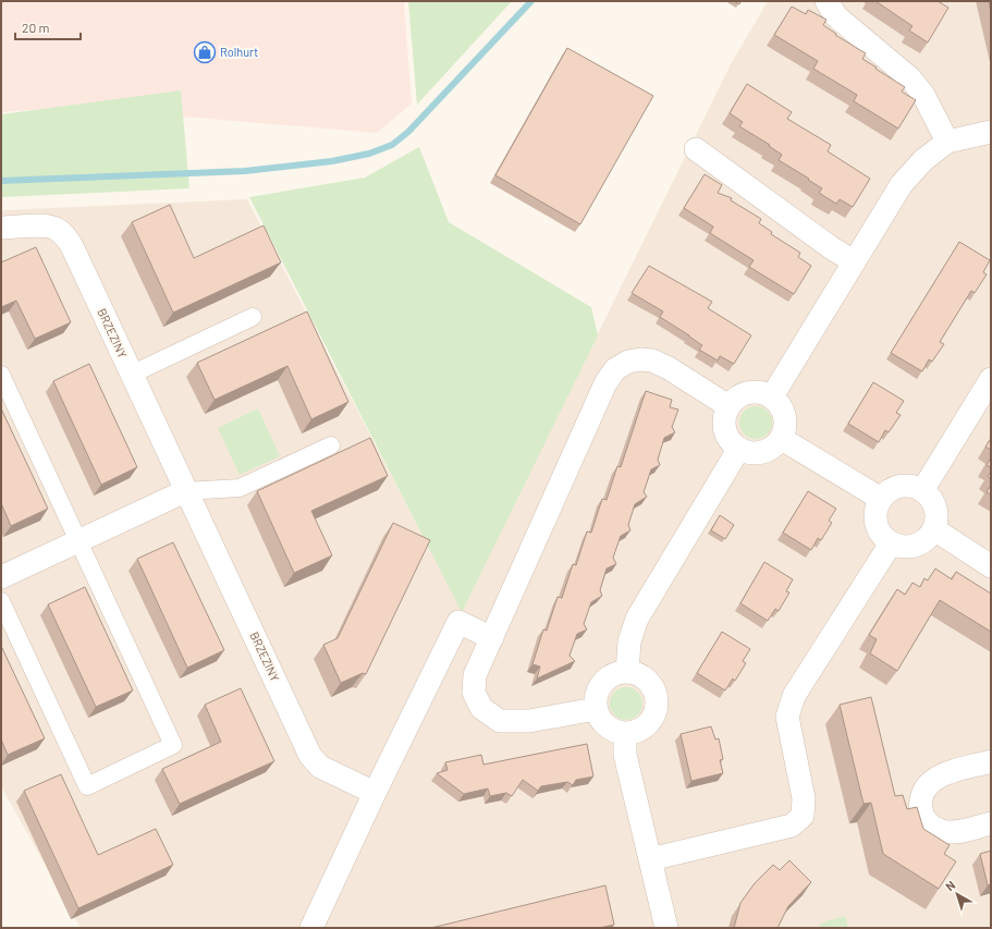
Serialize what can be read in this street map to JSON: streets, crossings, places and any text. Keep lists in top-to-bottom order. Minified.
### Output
{"streets":{"street":["BRZEZINY"]},"places":{"shop":["Rolhurt"]},"scale_bar":"20 m","north":"top left"}
